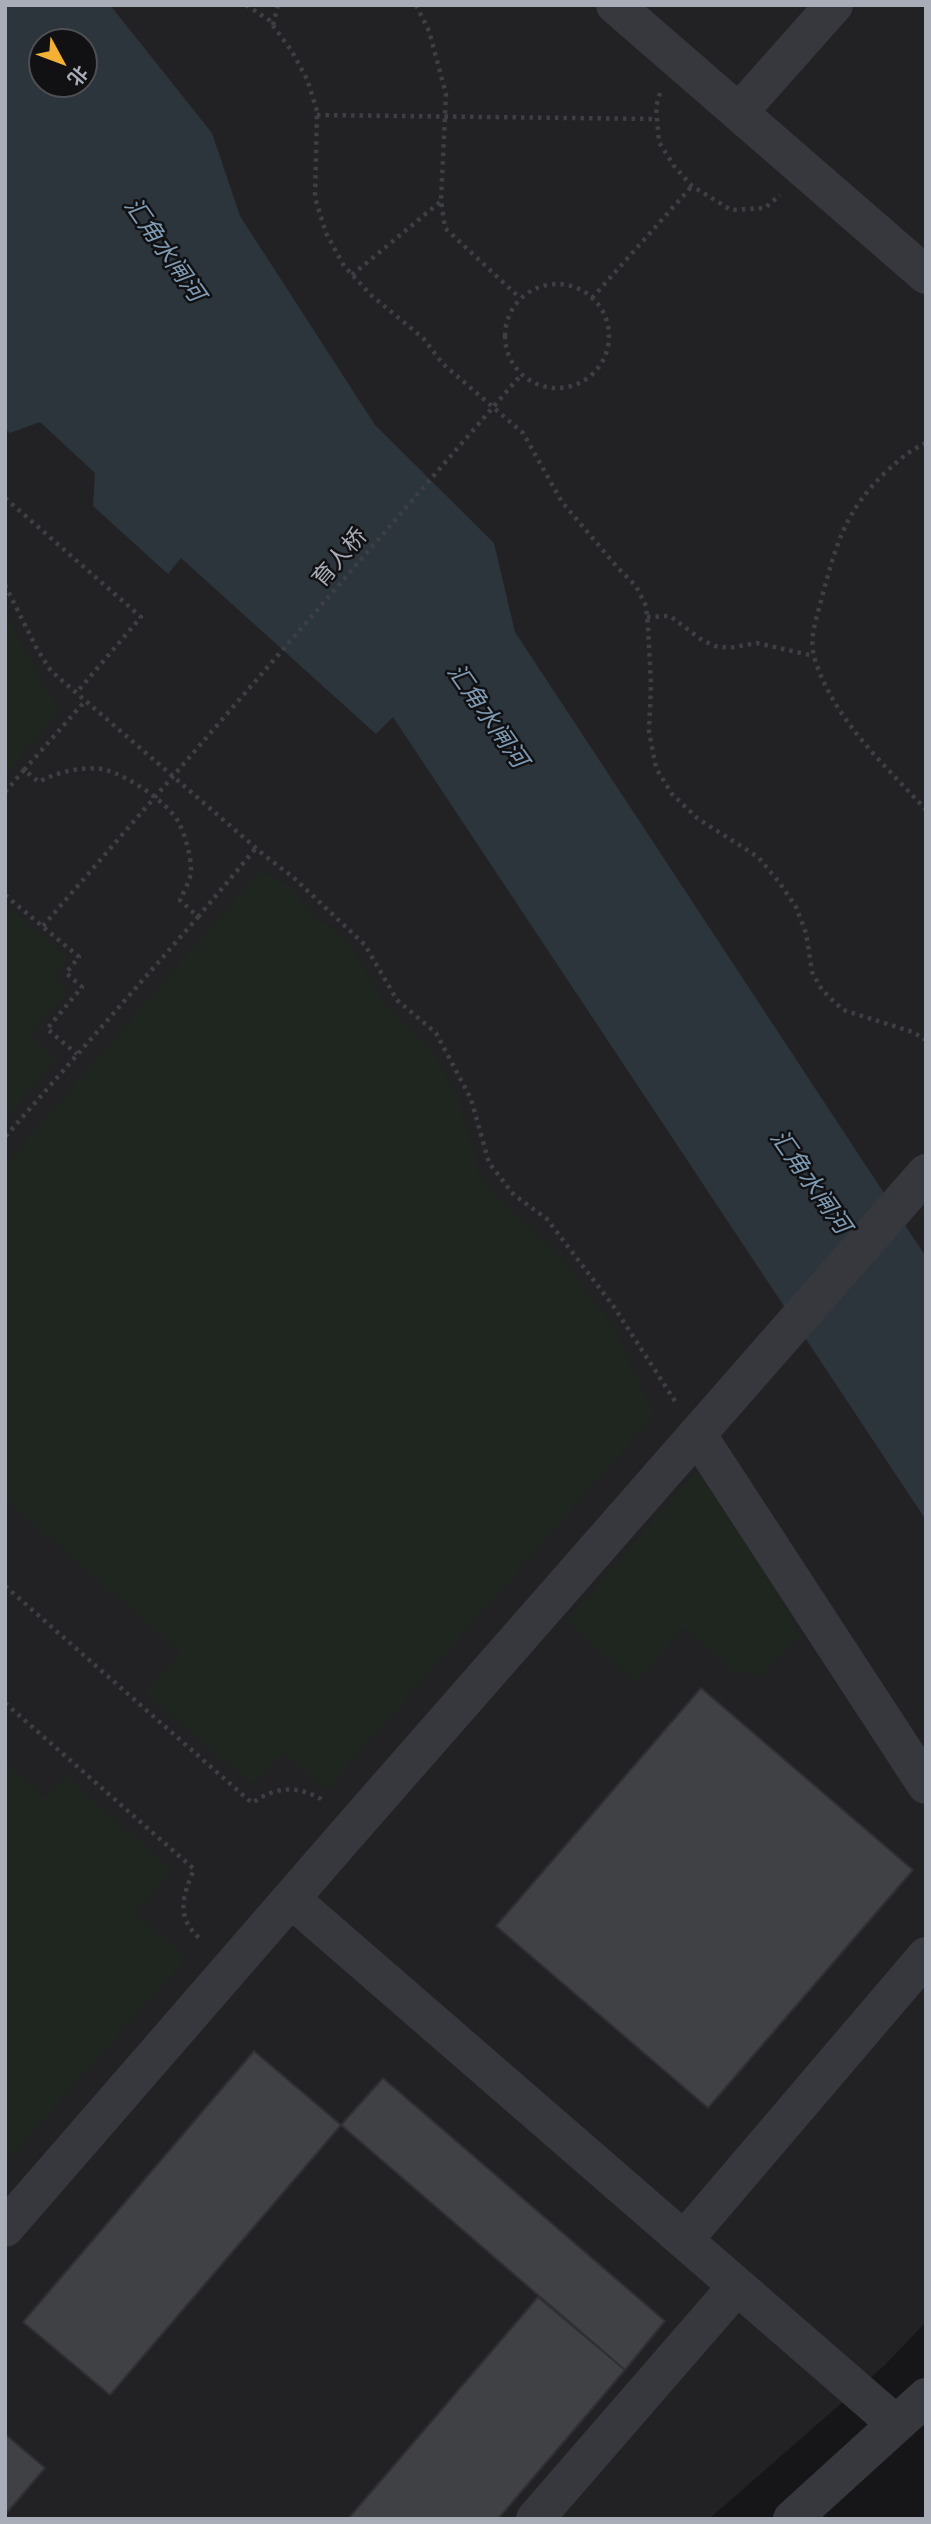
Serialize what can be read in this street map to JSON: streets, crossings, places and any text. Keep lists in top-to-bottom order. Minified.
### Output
{"streets":{"path":["育人桥"]},"water":["汇角水闸河"],"north":"bottom right"}
